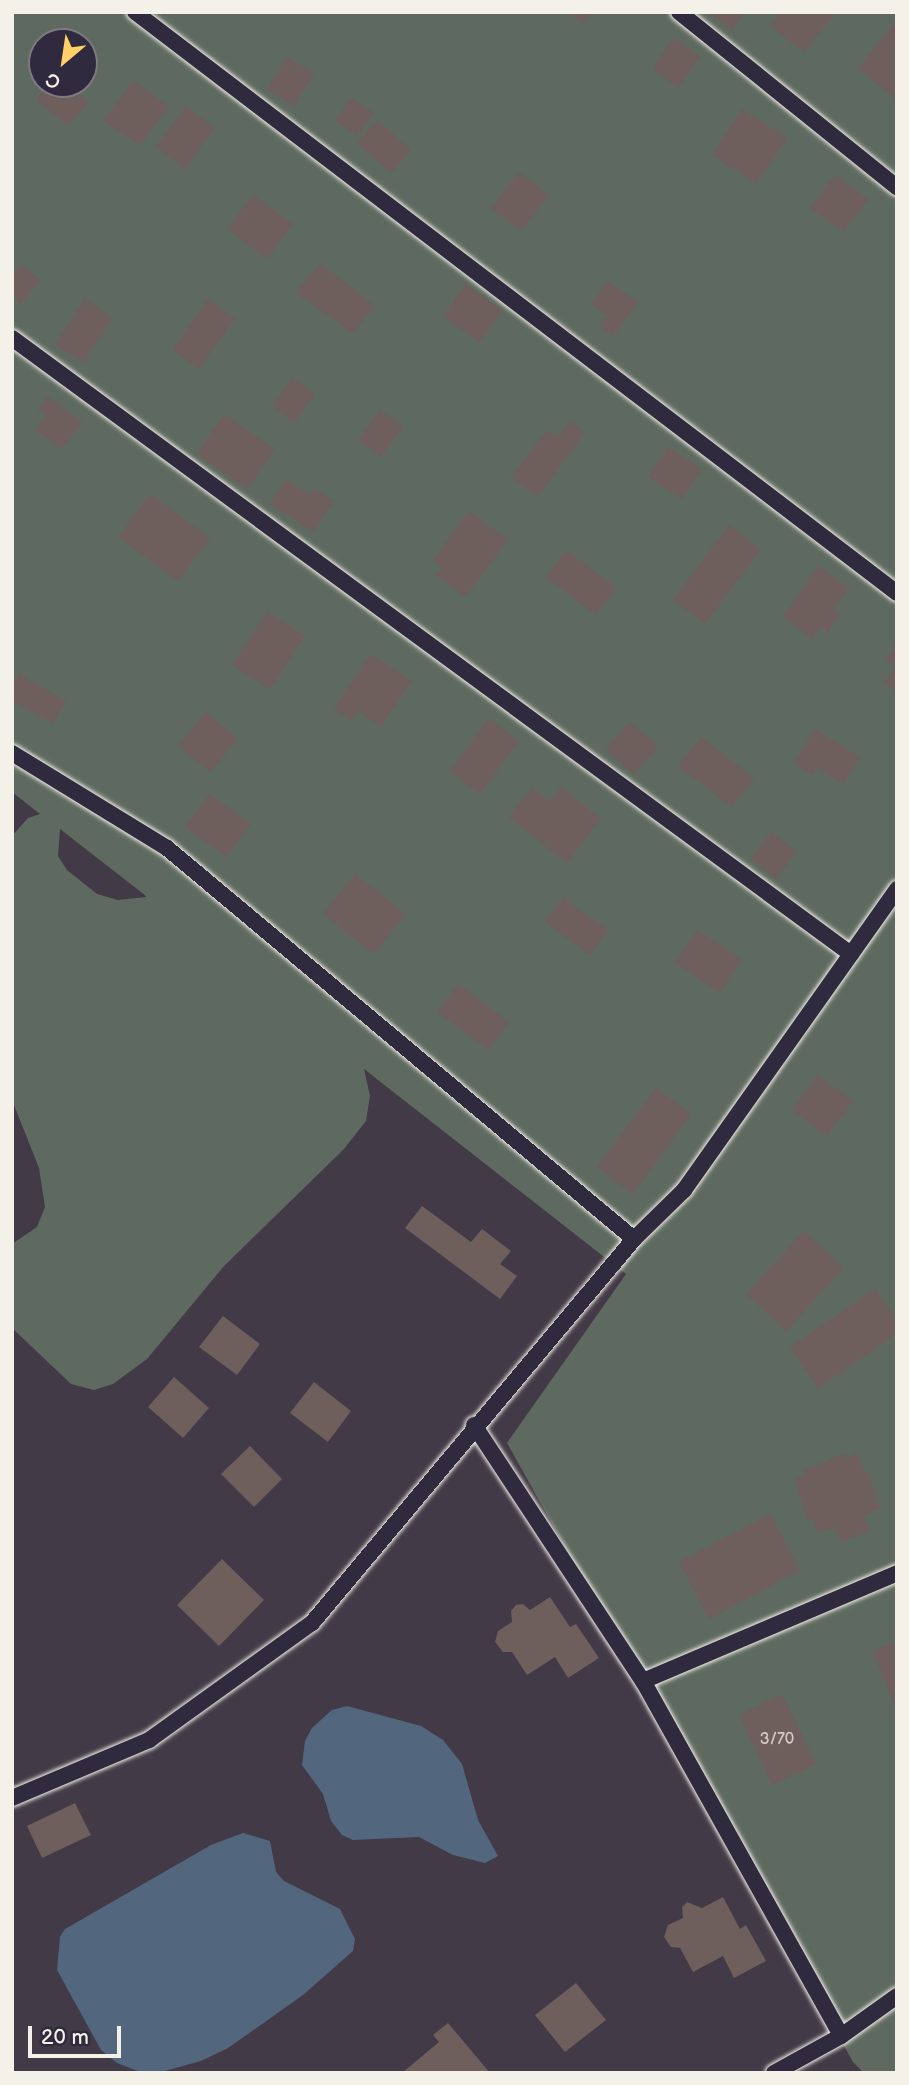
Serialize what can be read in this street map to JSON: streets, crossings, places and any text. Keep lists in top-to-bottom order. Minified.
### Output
{"house_numbers":["3/70"],"scale_bar":"20 m","north":"bottom left"}
